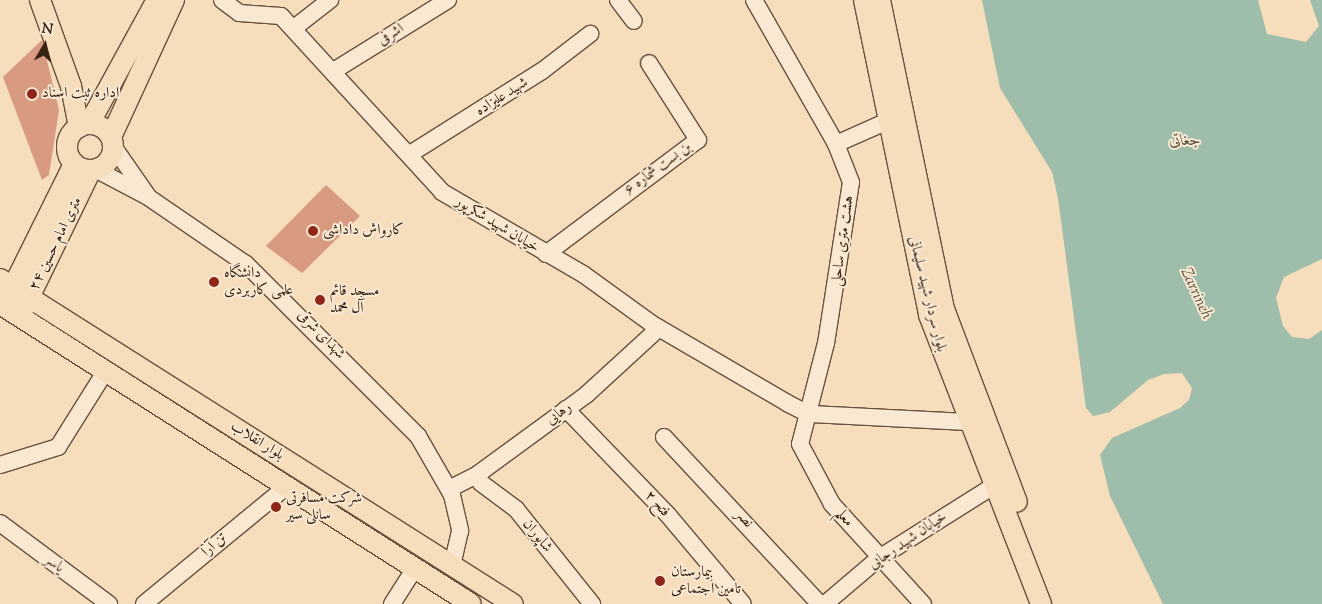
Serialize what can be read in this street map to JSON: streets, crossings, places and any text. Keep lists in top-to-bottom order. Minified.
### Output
{"streets":{"main road":["۲۴ متری امام حسین","بلوار سردار شهید سلیمانی","بلوار انقلاب"],"street":["اشرفی","شهید علیزاده","بن بست شماره ۶","خیابان شهید شکرپور","هشت متری ساحلی","شهدای شرقی","رهایی","فتح ۲","معلم","نصر","شاپوران","خیابان شهید رجایی","تن آرا","یاسر"]},"crossings":[["اشرفی","خیابان شهید شکرپور"],["شهید علیزاده","خیابان شهید شکرپور"],["بن بست شماره ۶","خیابان شهید شکرپور"],["خیابان شهید شکرپور","هشت متری ساحلی"],["خیابان شهید شکرپور","رهایی"],["خیابان شهید شکرپور","معلم"],["هشت متری ساحلی","معلم"],["۲۴ متری امام حسین","شهدای شرقی"],["۲۴ متری امام حسین","بلوار انقلاب"],["بلوار سردار شهید سلیمانی","خیابان شهید رجایی"],["شهدای شرقی","رهایی"],["شهدای شرقی","بلوار انقلاب"],["رهایی","فتح ۲"],["رهایی","شاپوران"],["بلوار انقلاب","تن آرا"],["معلم","خیابان شهید رجایی"]],"water":["جغاتی","Zarrineh"],"places":["اداره ثبت اسناد","کارواش داداشی","دانشگاه علمی کاربردی","مسجد قائم آل محمد","شرکت مسافرتی سانلی سیر","بیمارستان تامین اجتماعی"],"north":"top"}
